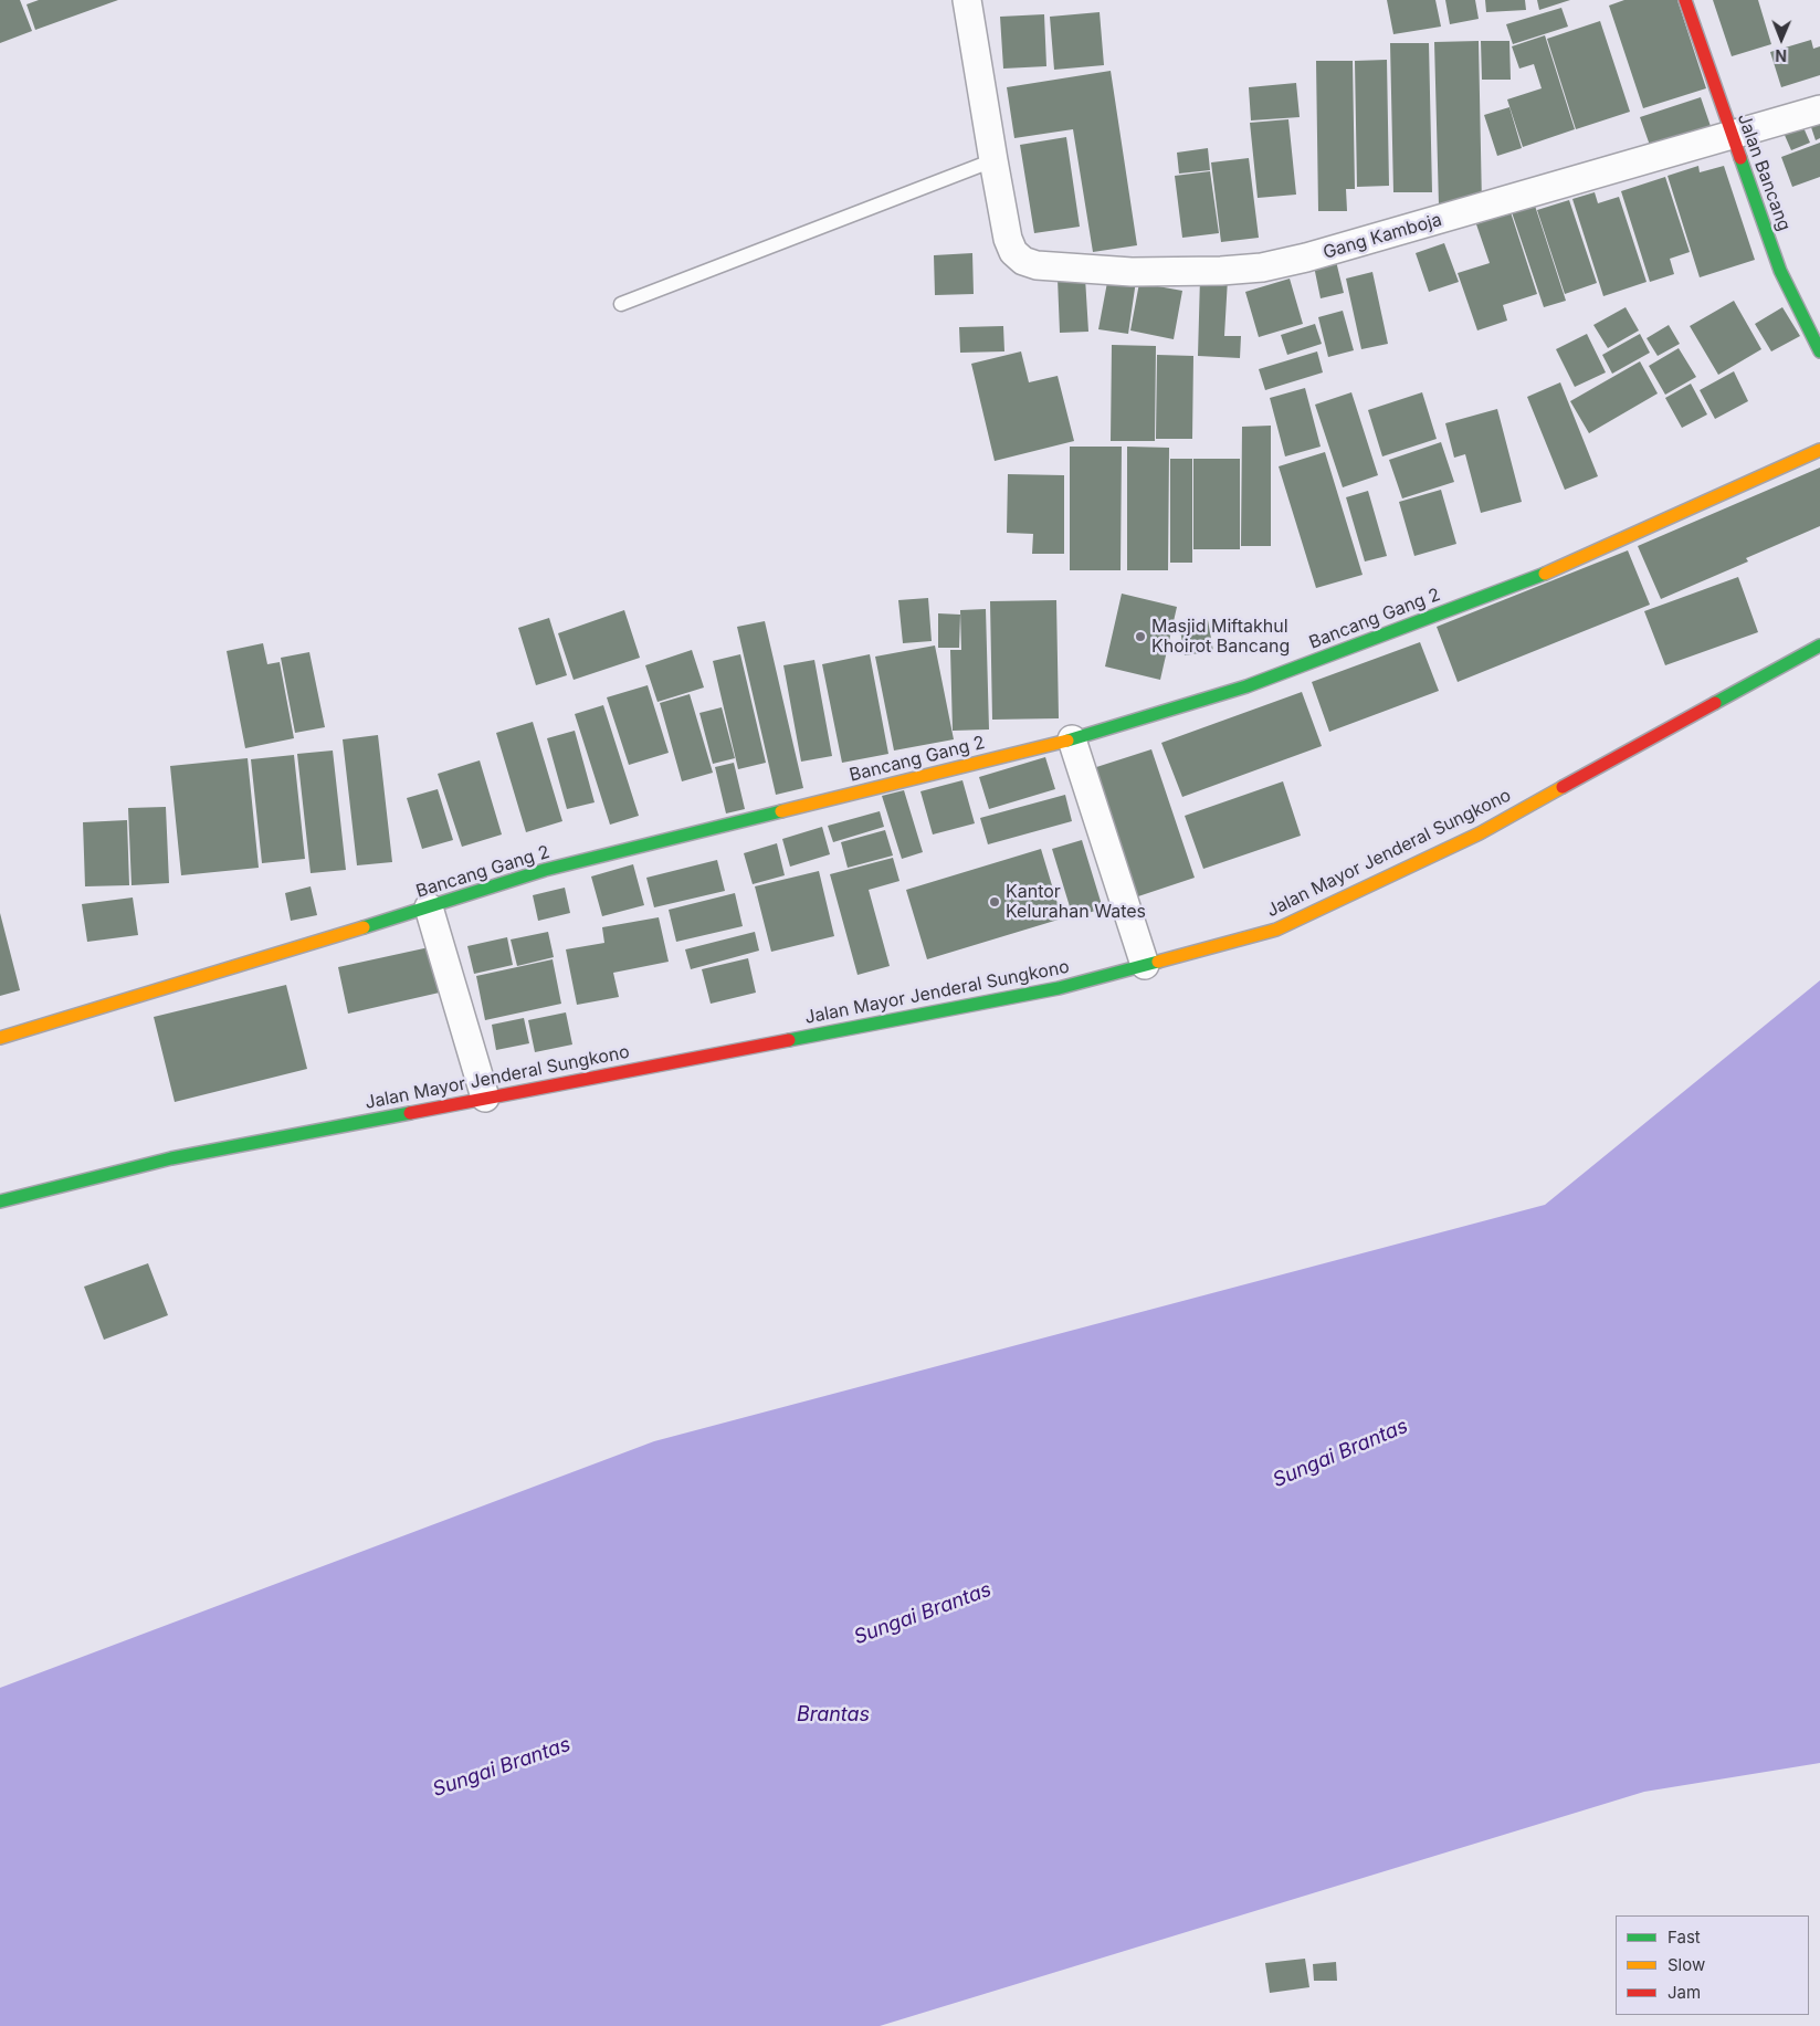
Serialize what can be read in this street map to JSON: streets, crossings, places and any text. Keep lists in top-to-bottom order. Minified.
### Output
{"streets":{"street":["Jalan Bancang","Gang Kamboja","Bancang Gang 2","Jalan Mayor Jenderal Sungkono"]},"crossings":[["Jalan Bancang","Gang Kamboja"]],"water":["Sungai Brantas","Brantas"],"places":["Masjid Miftakhul Khoirot Bancang","Kantor Kelurahan Wates"],"legend":["Fast","Slow","Jam"],"north":"bottom"}
